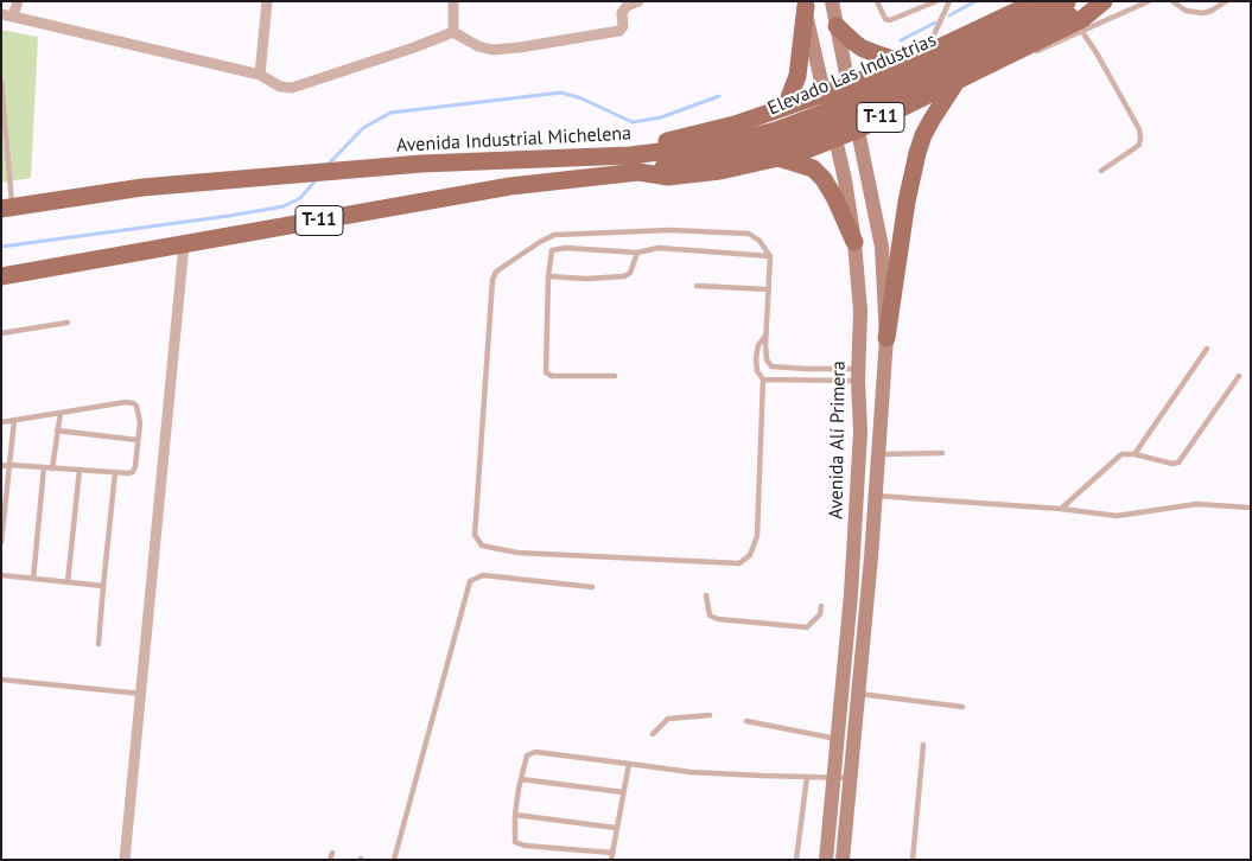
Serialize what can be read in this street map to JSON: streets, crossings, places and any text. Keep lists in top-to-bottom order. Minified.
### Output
{"streets":{"main road":["Elevado Las Industrias","T-11","Avenida Industrial Michelena","Avenida Alí Primera"]},"crossings":[["Elevado Las Industrias","Avenida Industrial Michelena"],["T-11","Avenida Industrial Michelena"],["T-11","Avenida Alí Primera"],["Avenida Industrial Michelena","Avenida Alí Primera"]]}
